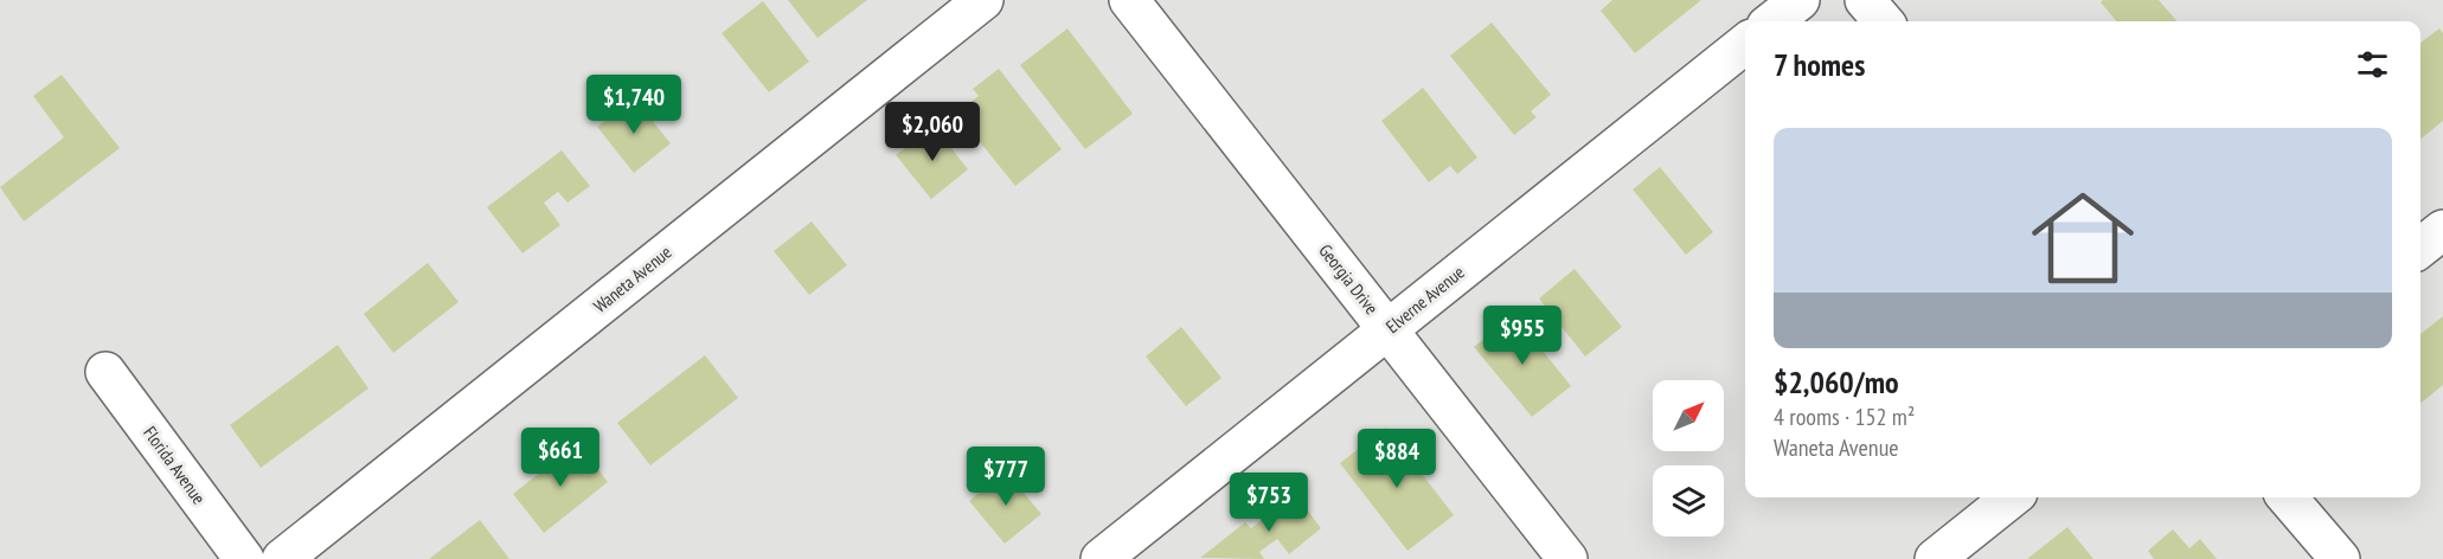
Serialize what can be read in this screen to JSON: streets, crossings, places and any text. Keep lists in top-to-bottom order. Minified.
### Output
{"streets":{"street":["Waneta Avenue","Georgia Drive","Elverne Avenue","Florida Avenue"]},"crossings":[["Georgia Drive","Elverne Avenue"]],"north":"top right","page":{"heading":"7 homes","price":["$1,740","$2,060","$955","$661","$884","$777","$753"],"list":[{"name":"$2,060/mo","note":"4 rooms · 152 m² · Waneta Avenue"}]}}
